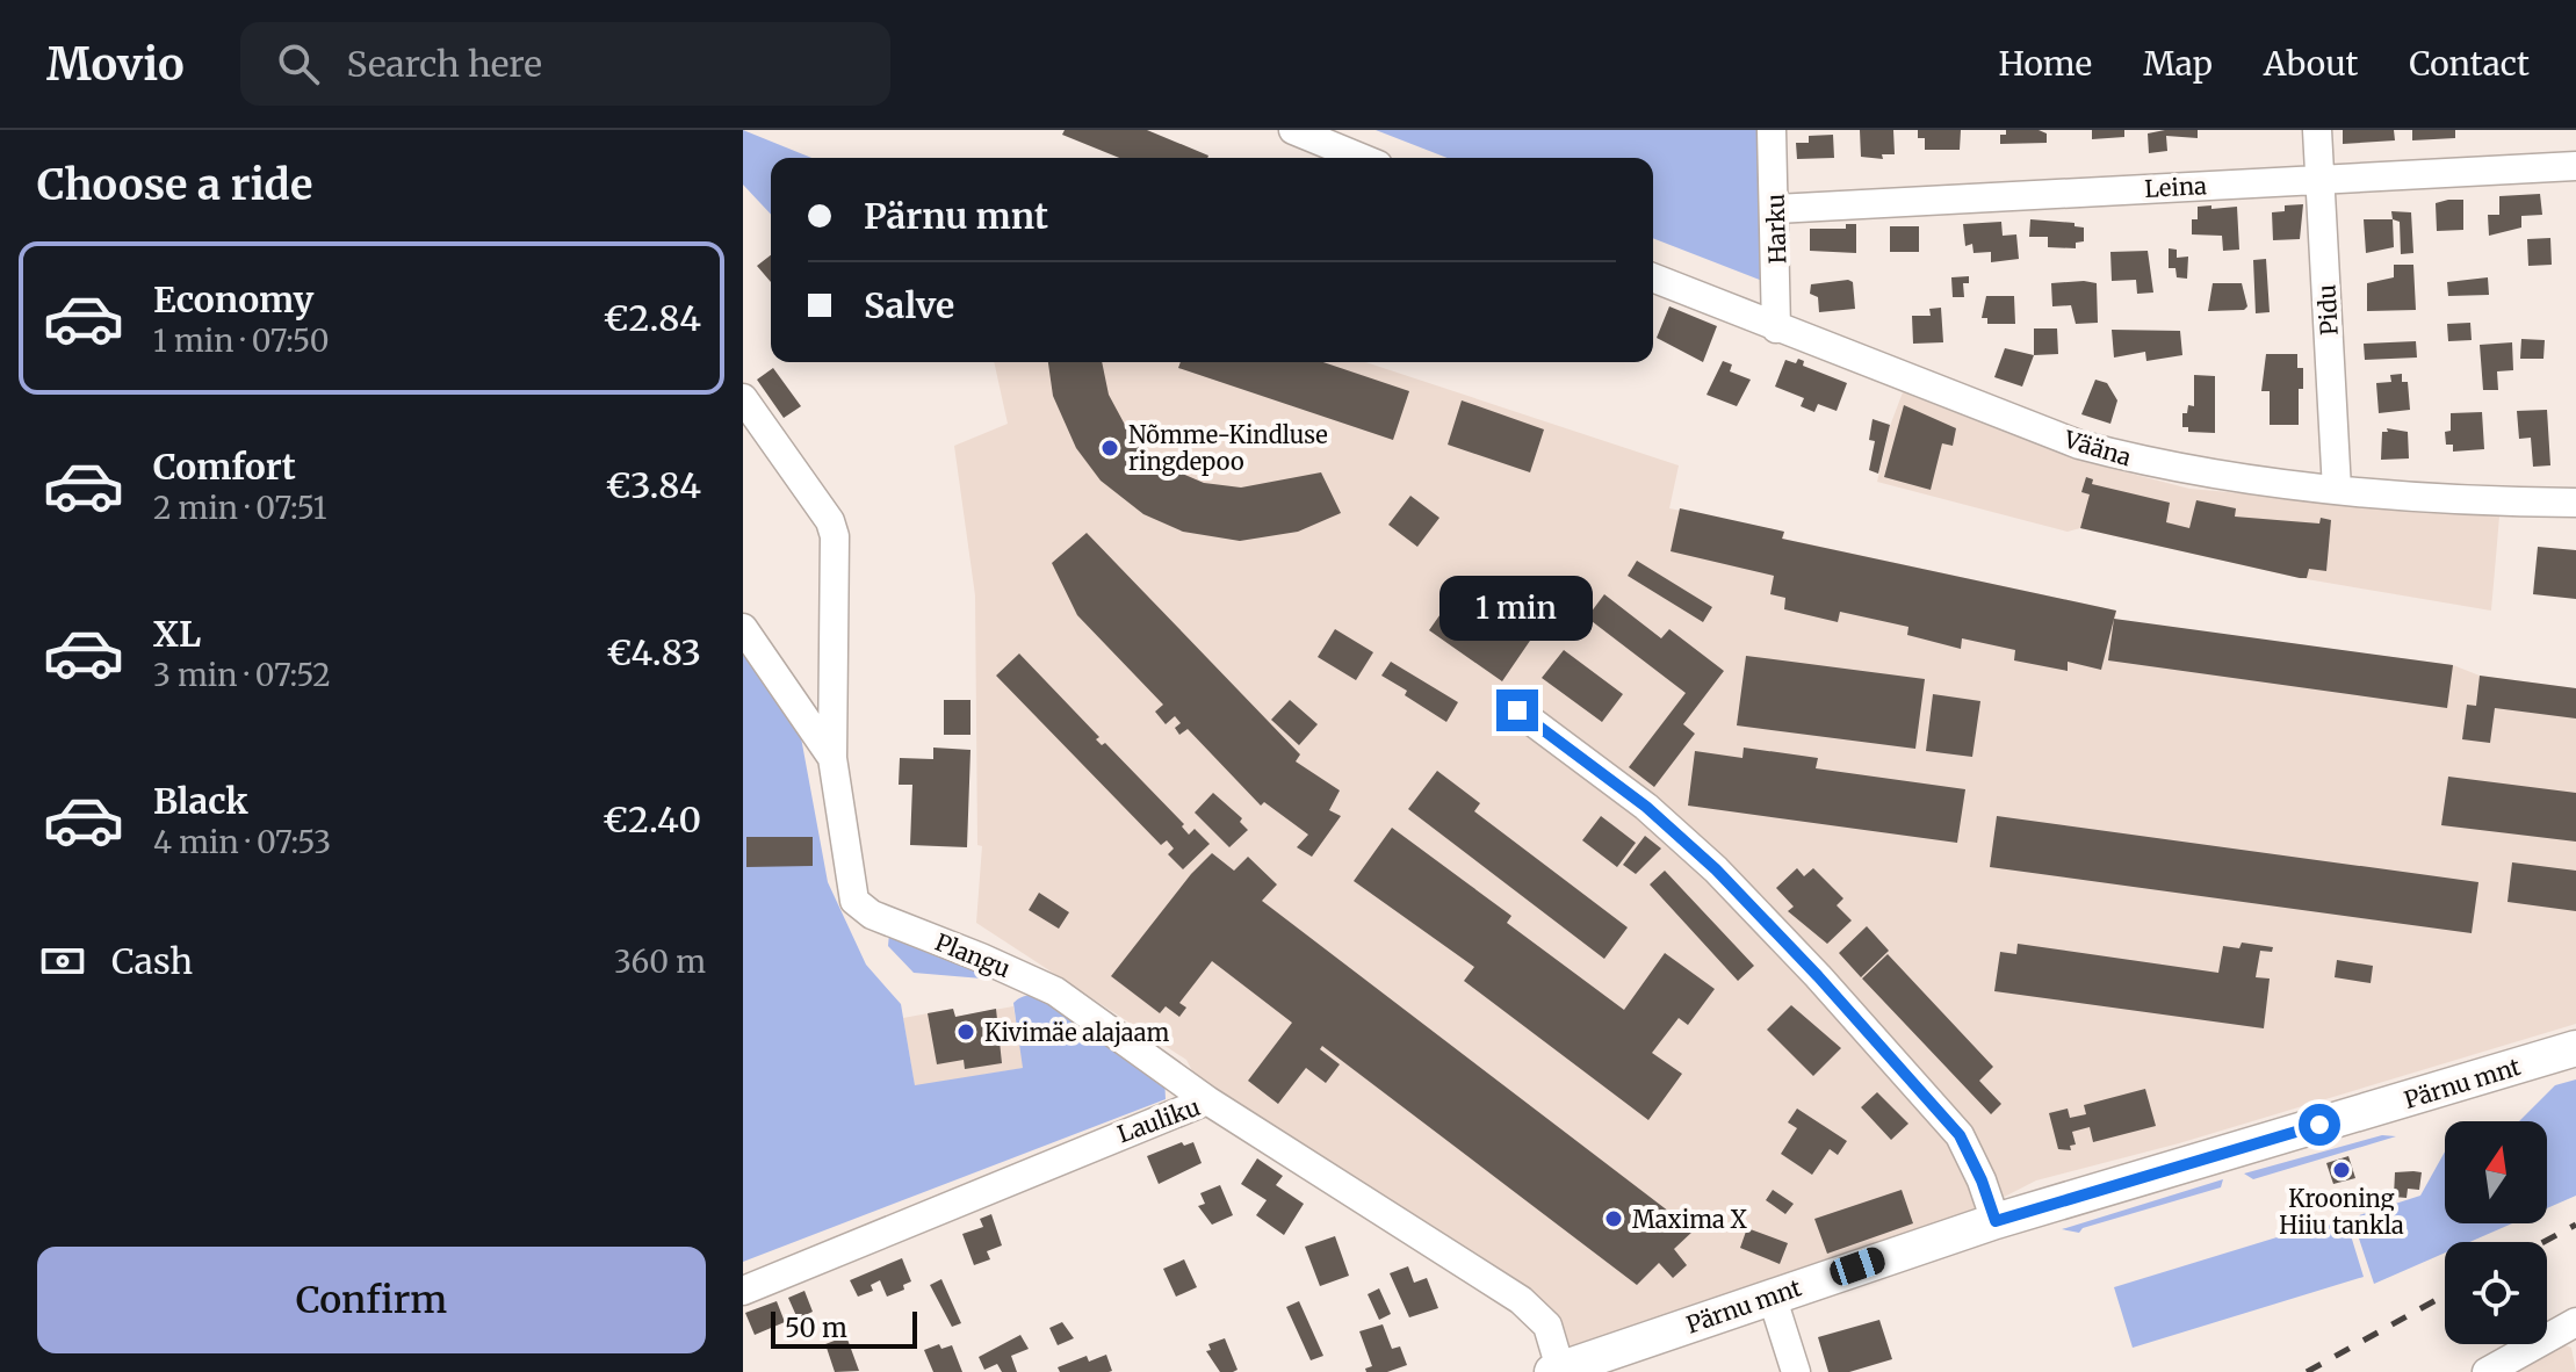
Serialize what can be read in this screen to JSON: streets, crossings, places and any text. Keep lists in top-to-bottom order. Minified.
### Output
{"streets":{"main road":["Pärnu mnt"],"street":["Leina","Harku","Pidu","Vääna","Plangu","Lauliku"]},"crossings":[["Leina","Harku"],["Leina","Pidu"],["Harku","Vääna"],["Pidu","Vääna"],["Plangu","Lauliku"],["Pärnu mnt","Lauliku"]],"places":["Nõmme-Kindluse ringdepoo","Kivimäe alajaam","Krooning Hiiu tankla","Maxima X"],"scale_bar":"50 m","north":"top","page":{"header":"Movio","search":"Search here","nav":["Home","Map","About","Contact"],"heading":"Choose a ride","banner":["Pärnu mnt","Salve"],"list":[{"name":"Economy","note":"1 min · 07:50","value":"€2.84"},{"name":"Comfort","note":"2 min · 07:51","value":"€3.84"},{"name":"XL","note":"3 min · 07:52","value":"€4.83"},{"name":"Black","note":"4 min · 07:53","value":"€2.40"}],"bubble":"1 min","pay":["Cash","360 m"],"buttons":"Confirm","scale":"50 m"}}
